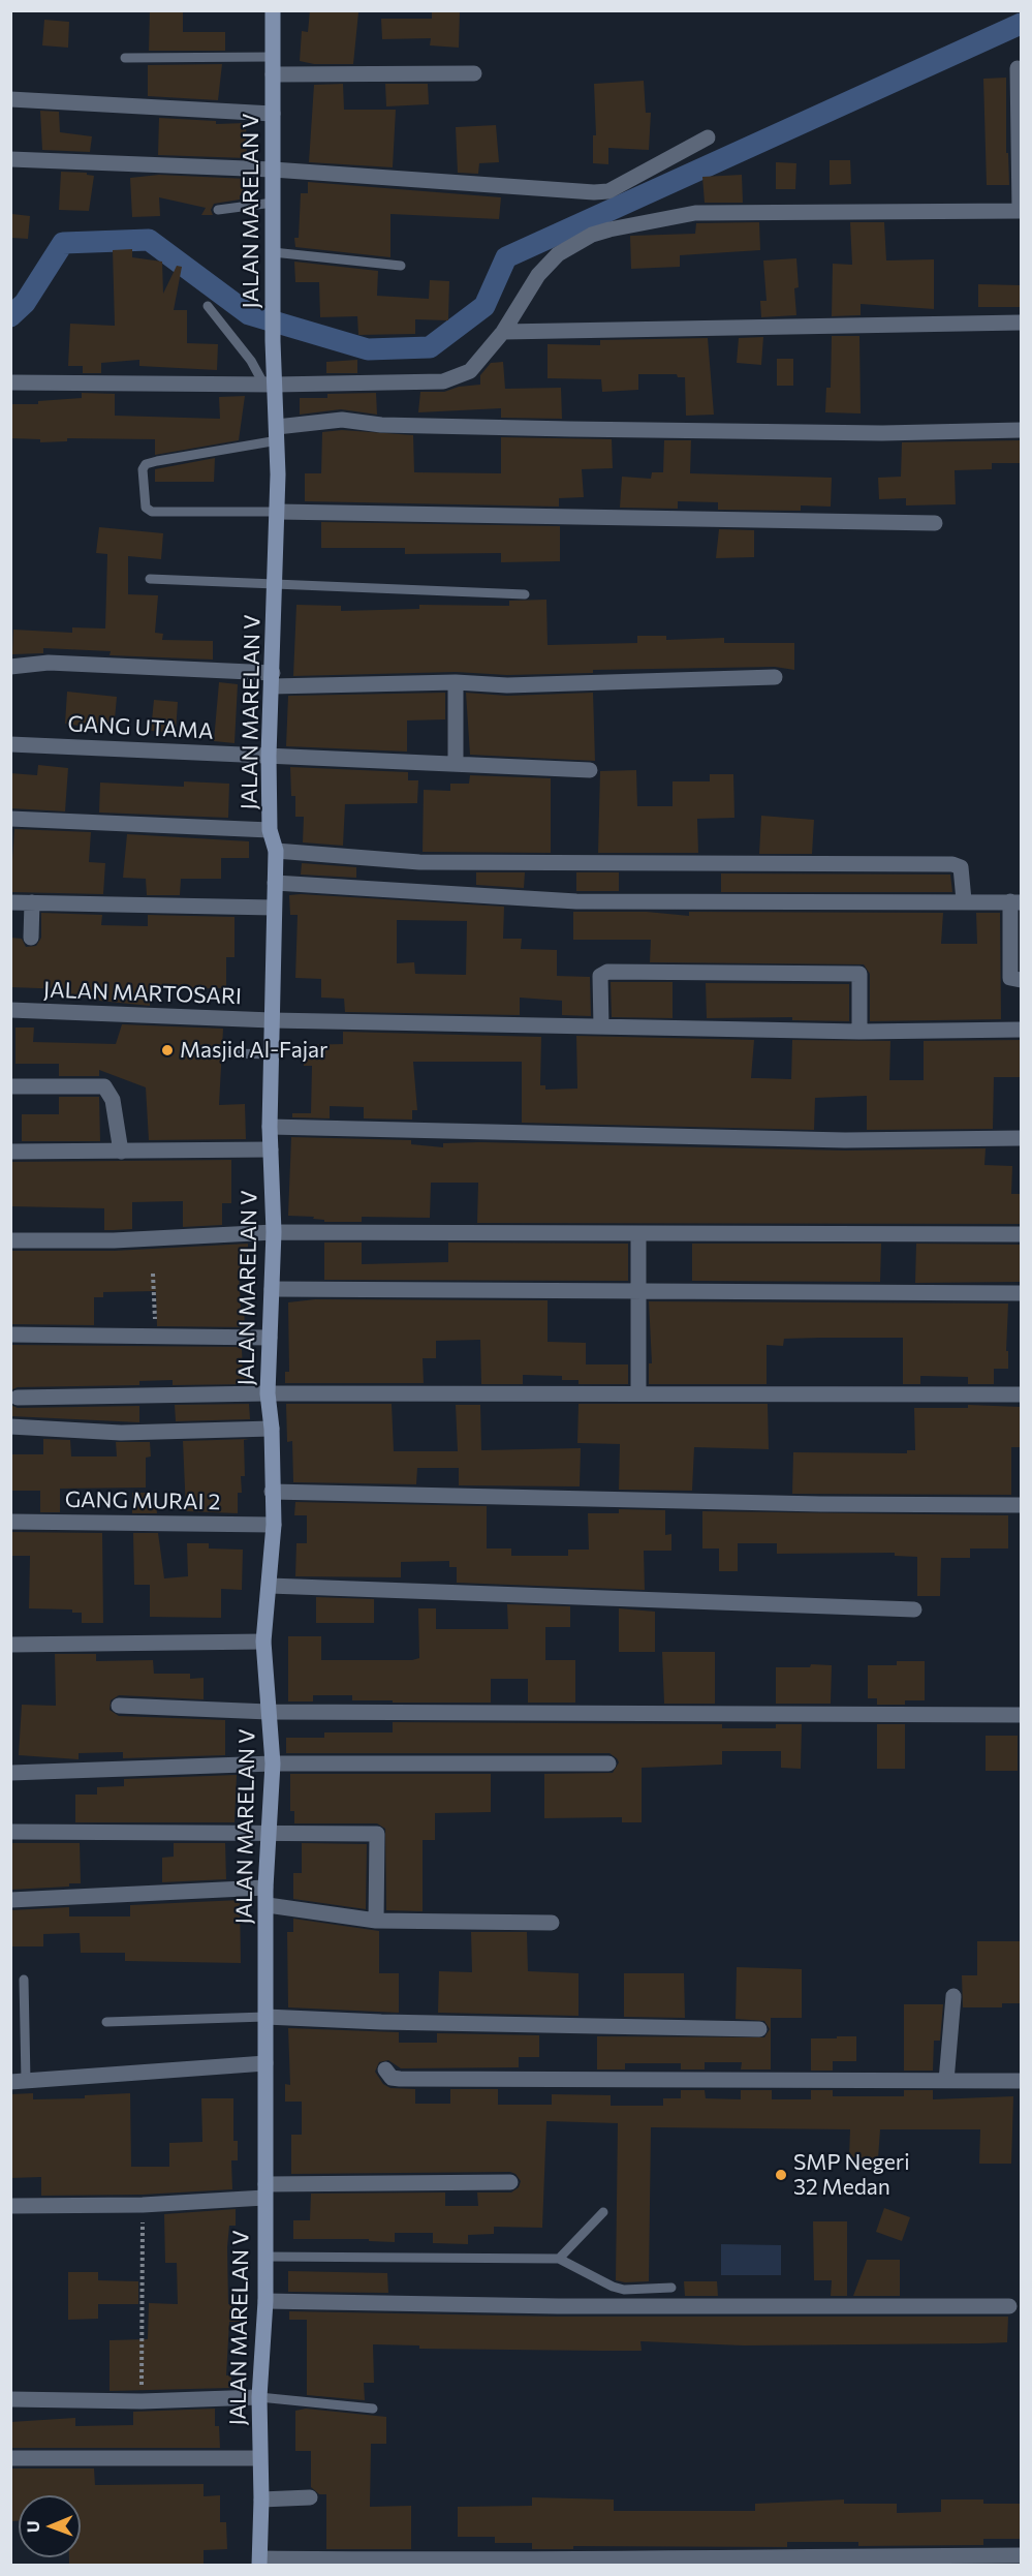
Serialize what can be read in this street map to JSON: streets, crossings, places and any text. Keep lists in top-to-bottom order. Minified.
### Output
{"streets":{"street":["JALAN MARELAN V","GANG UTAMA","JALAN MARTOSARI","GANG MURAI 2"]},"crossings":[["JALAN MARELAN V","GANG UTAMA"],["JALAN MARELAN V","JALAN MARTOSARI"],["JALAN MARELAN V","GANG MURAI 2"]],"places":["Masjid Al-Fajar","SMP Negeri 32 Medan"],"north":"left"}
